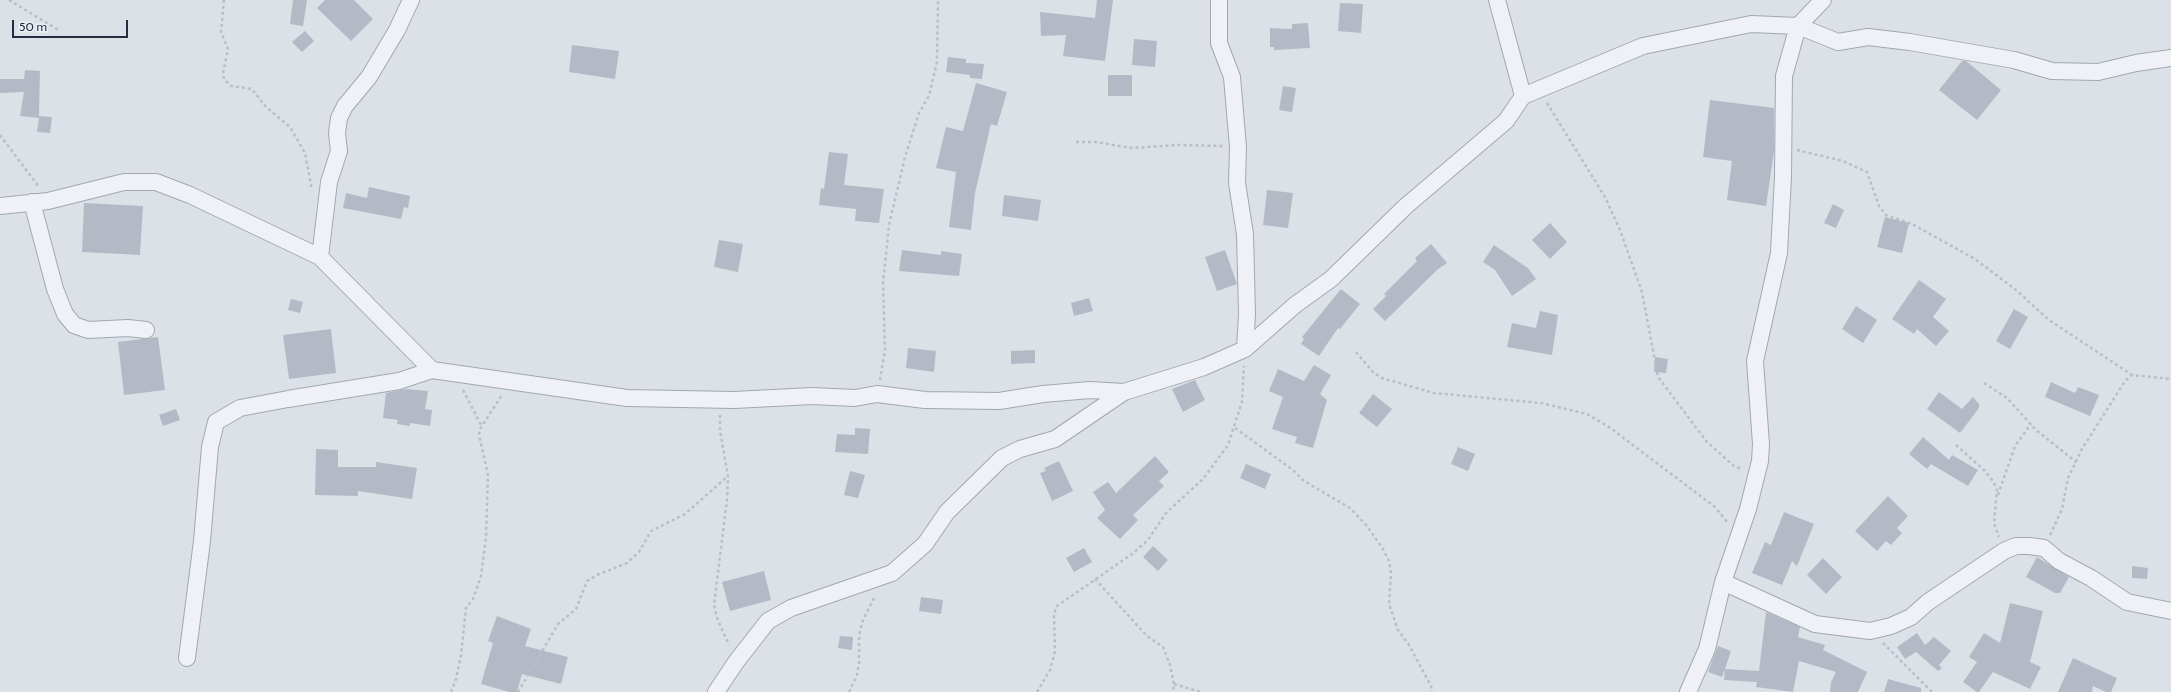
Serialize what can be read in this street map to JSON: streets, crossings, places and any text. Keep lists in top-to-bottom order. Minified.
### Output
{"scale_bar":"50 m"}
